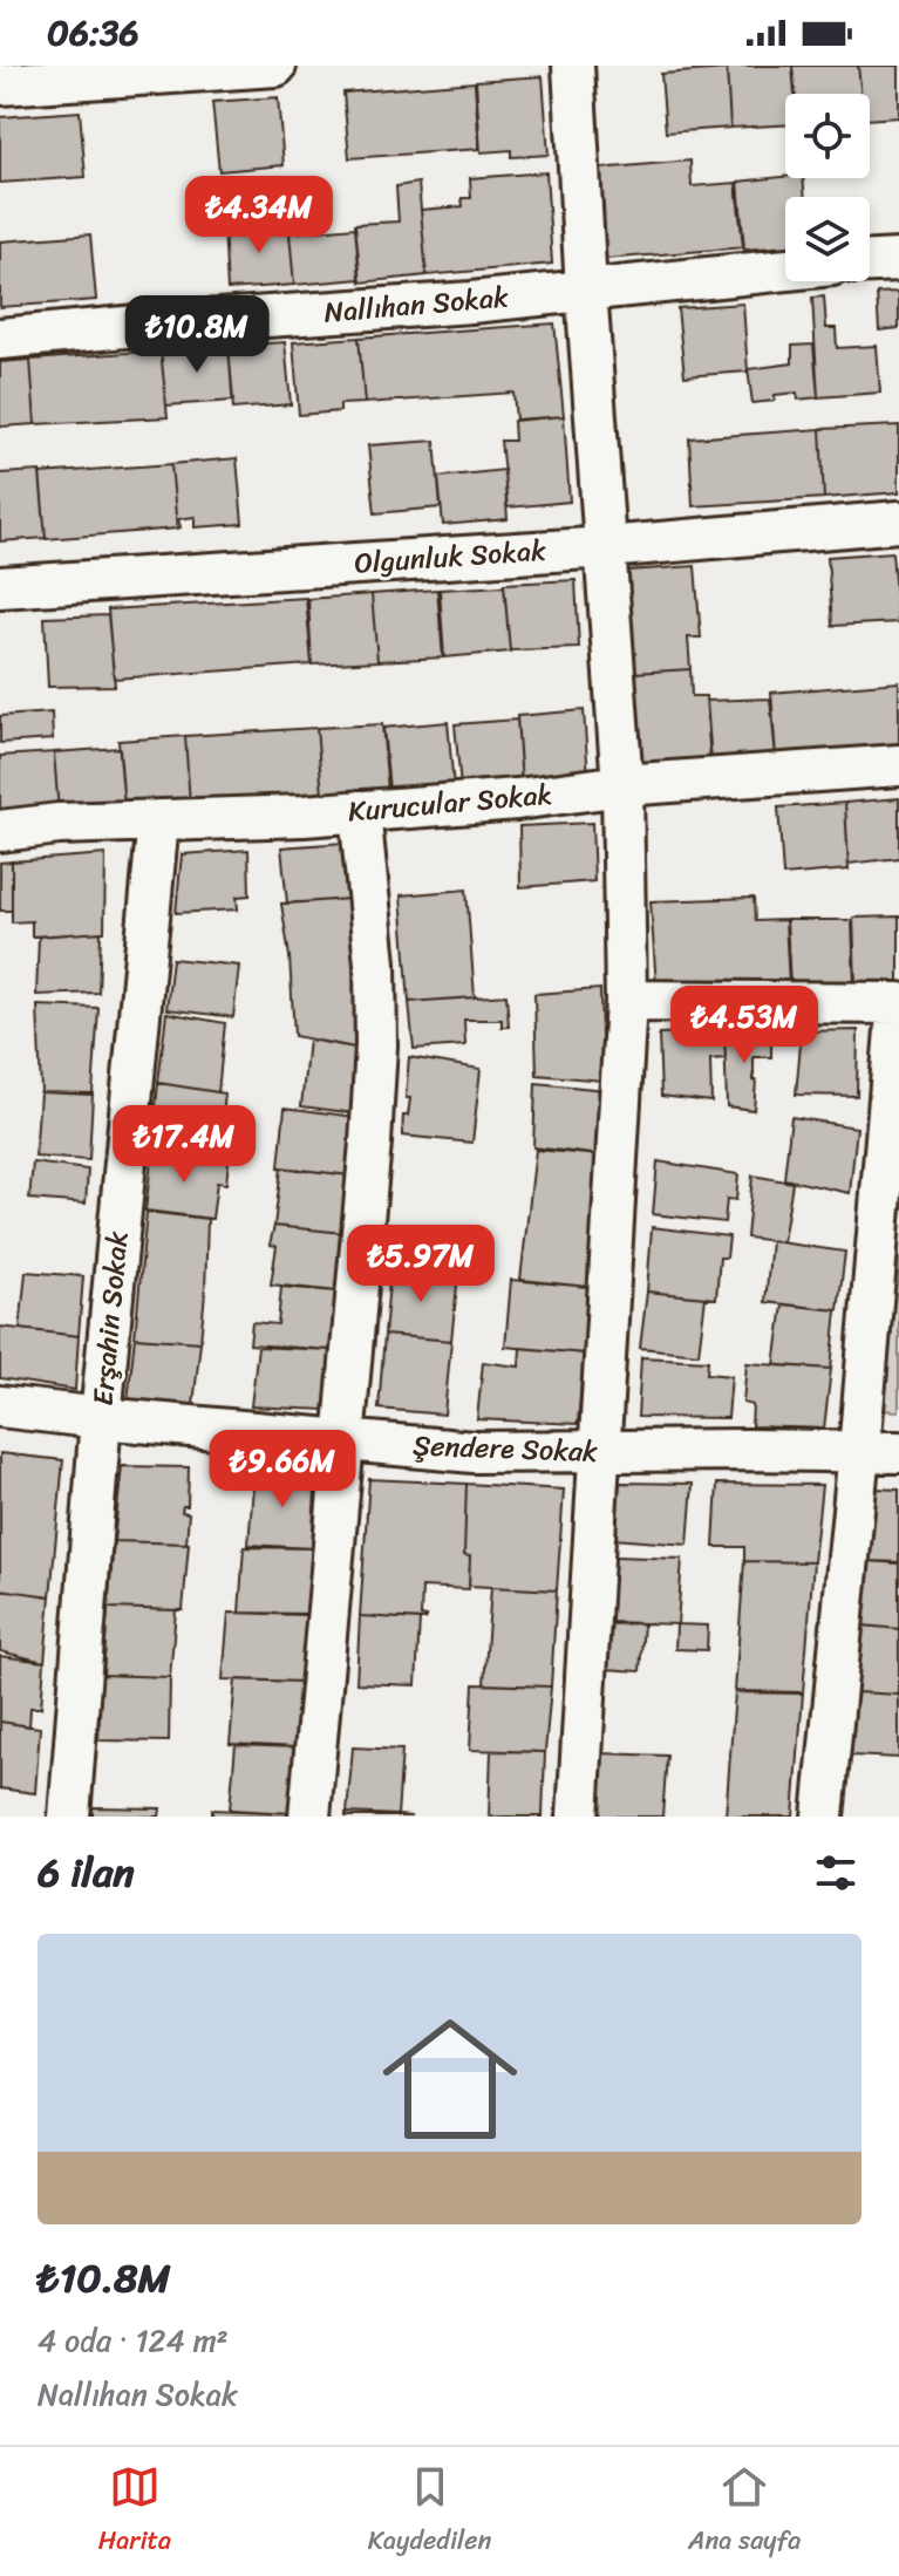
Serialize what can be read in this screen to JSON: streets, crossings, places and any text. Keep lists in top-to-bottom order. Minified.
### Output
{"streets":{"street":["Nallıhan Sokak","Olgunluk Sokak","Kurucular Sokak","Erşahin Sokak","Şendere Sokak"]},"crossings":[["Kurucular Sokak","Erşahin Sokak"],["Erşahin Sokak","Şendere Sokak"]],"page":{"status":"06:36","price":["₺4.34M","₺10.8M","₺4.53M","₺17.4M","₺5.97M","₺9.66M"],"heading":"6 ilan","list":[{"name":"₺10.8M","note":"4 oda · 124 m² · Nallıhan Sokak"}],"tabs":["Harita","Kaydedilen","Ana sayfa"]}}
